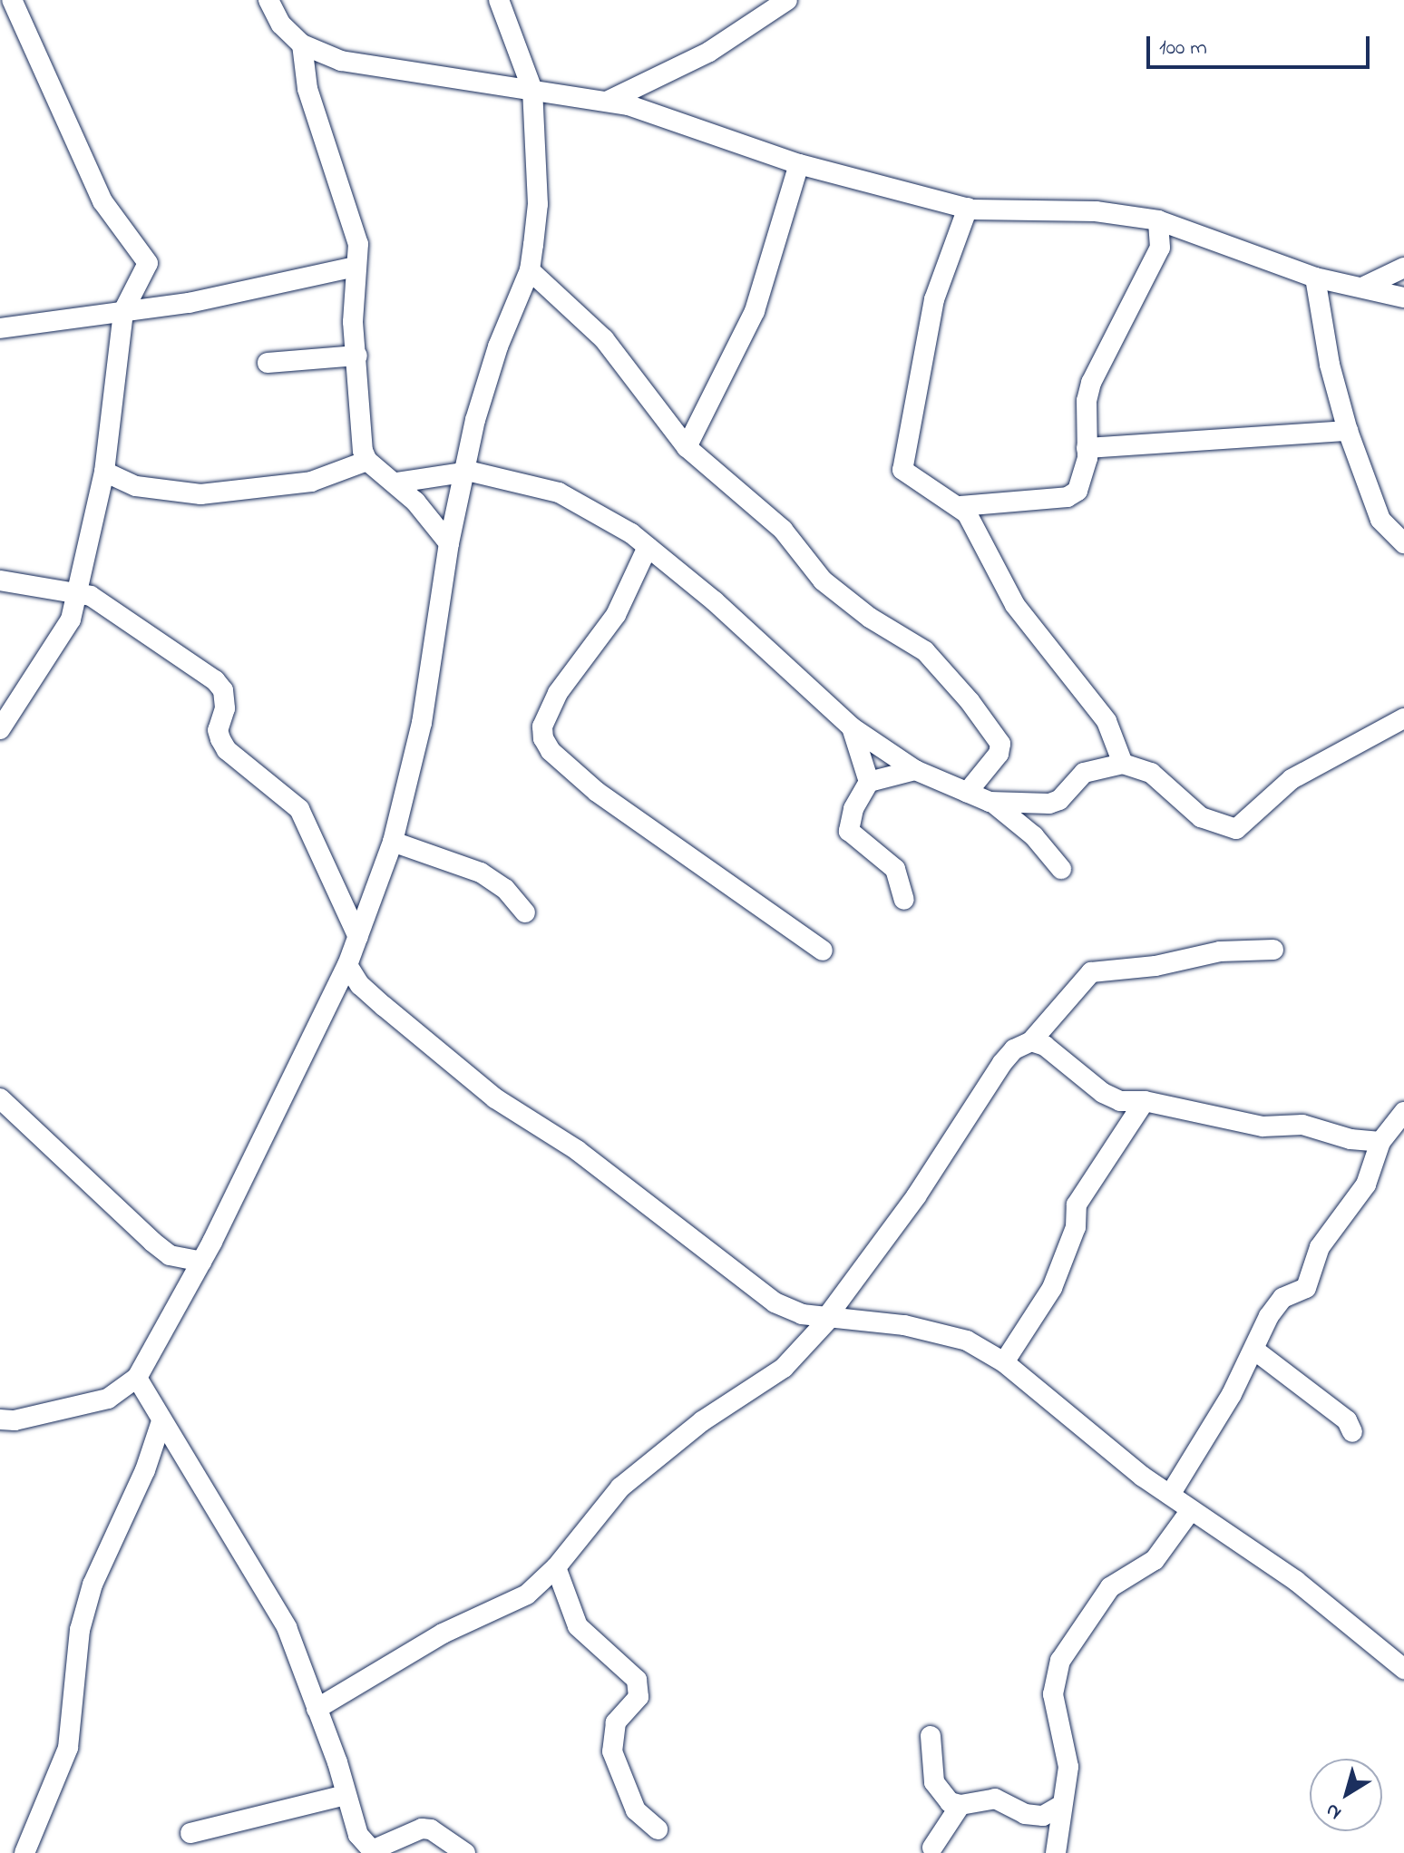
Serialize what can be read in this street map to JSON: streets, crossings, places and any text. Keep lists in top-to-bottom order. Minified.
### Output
{"scale_bar":"100 m","north":"bottom left"}
